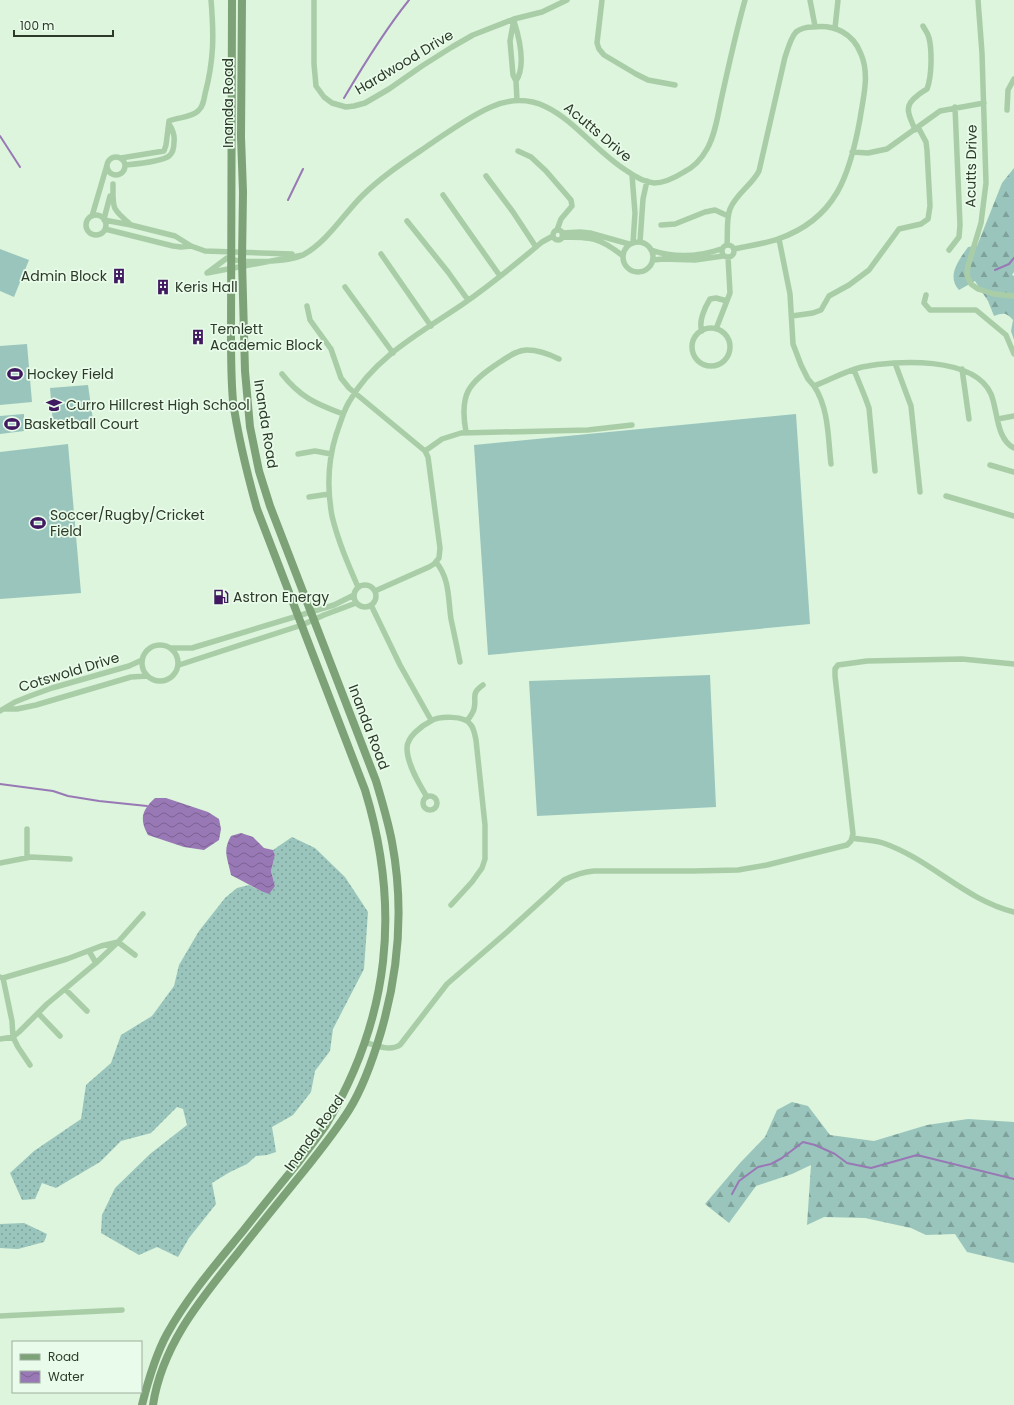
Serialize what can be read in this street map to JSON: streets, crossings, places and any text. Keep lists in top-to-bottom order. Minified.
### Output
{"streets":{"main road":["Inanda Road"],"street":["Hardwood Drive","Acutts Drive","Cotswold Drive"]},"crossings":[["Inanda Road","Acutts Drive"]],"places":{"building":["Admin Block","Keris Hall","Temlett Academic Block"],"sports":["Hockey Field","Basketball Court","Soccer/Rugby/Cricket Field"],"school or university":["Curro Hillcrest High School"],"fuel station":["Astron Energy"]},"legend":["Road","Water"],"scale_bar":"100 m"}
